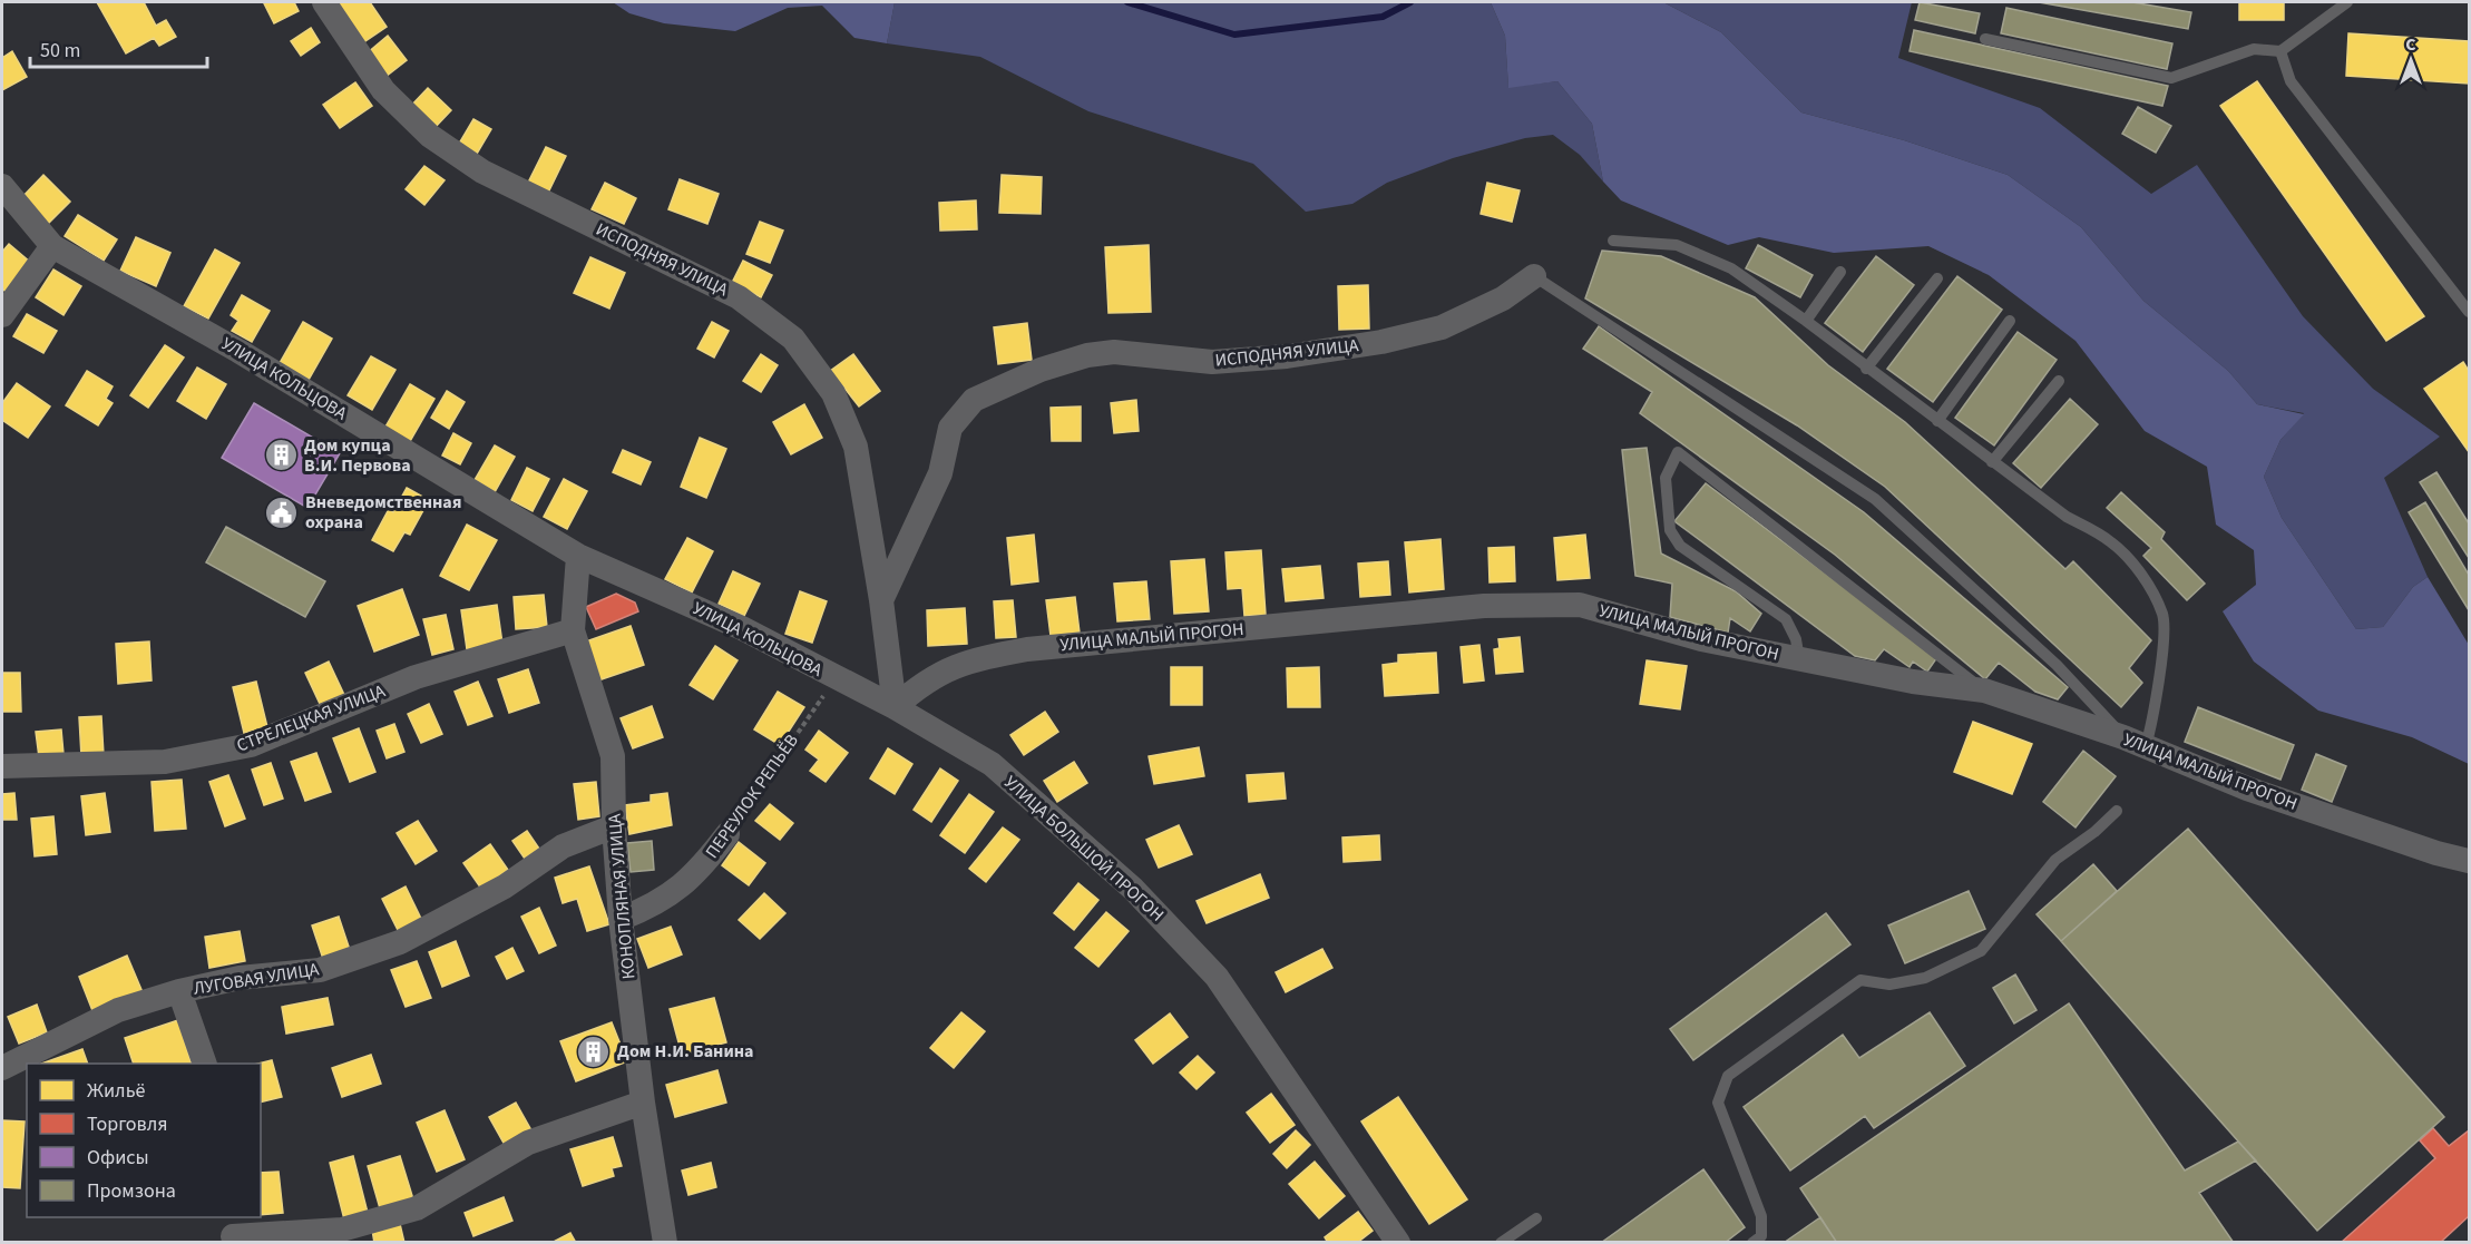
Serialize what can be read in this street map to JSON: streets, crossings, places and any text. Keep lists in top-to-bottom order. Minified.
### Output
{"streets":{"street":["ИСПОДНЯЯ УЛИЦА","УЛИЦА КОЛЬЦОВА","УЛИЦА МАЛЫЙ ПРОГОН","СТРЕЛЕЦКАЯ УЛИЦА","ПЕРЕУЛОК РЕПЬЁВ","УЛИЦА БОЛЬШОЙ ПРОГОН","КОНОПЛЯНАЯ УЛИЦА","ЛУГОВАЯ УЛИЦА"]},"crossings":[["ИСПОДНЯЯ УЛИЦА","УЛИЦА МАЛЫЙ ПРОГОН"],["ИСПОДНЯЯ УЛИЦА","УЛИЦА БОЛЬШОЙ ПРОГОН"],["УЛИЦА КОЛЬЦОВА","ПЕРЕУЛОК РЕПЬЁВ"],["УЛИЦА КОЛЬЦОВА","УЛИЦА БОЛЬШОЙ ПРОГОН"],["УЛИЦА КОЛЬЦОВА","КОНОПЛЯНАЯ УЛИЦА"],["УЛИЦА МАЛЫЙ ПРОГОН","УЛИЦА БОЛЬШОЙ ПРОГОН"],["СТРЕЛЕЦКАЯ УЛИЦА","КОНОПЛЯНАЯ УЛИЦА"],["ПЕРЕУЛОК РЕПЬЁВ","УЛИЦА БОЛЬШОЙ ПРОГОН"],["ПЕРЕУЛОК РЕПЬЁВ","КОНОПЛЯНАЯ УЛИЦА"],["КОНОПЛЯНАЯ УЛИЦА","ЛУГОВАЯ УЛИЦА"]],"places":{"building":["Дом купца В.И. Первова","Дом Н.И. Банина"],"public building":["Вневедомственная охрана"]},"legend":["Жильё","Торговля","Офисы","Промзона"],"scale_bar":"50 m","north":"top"}
